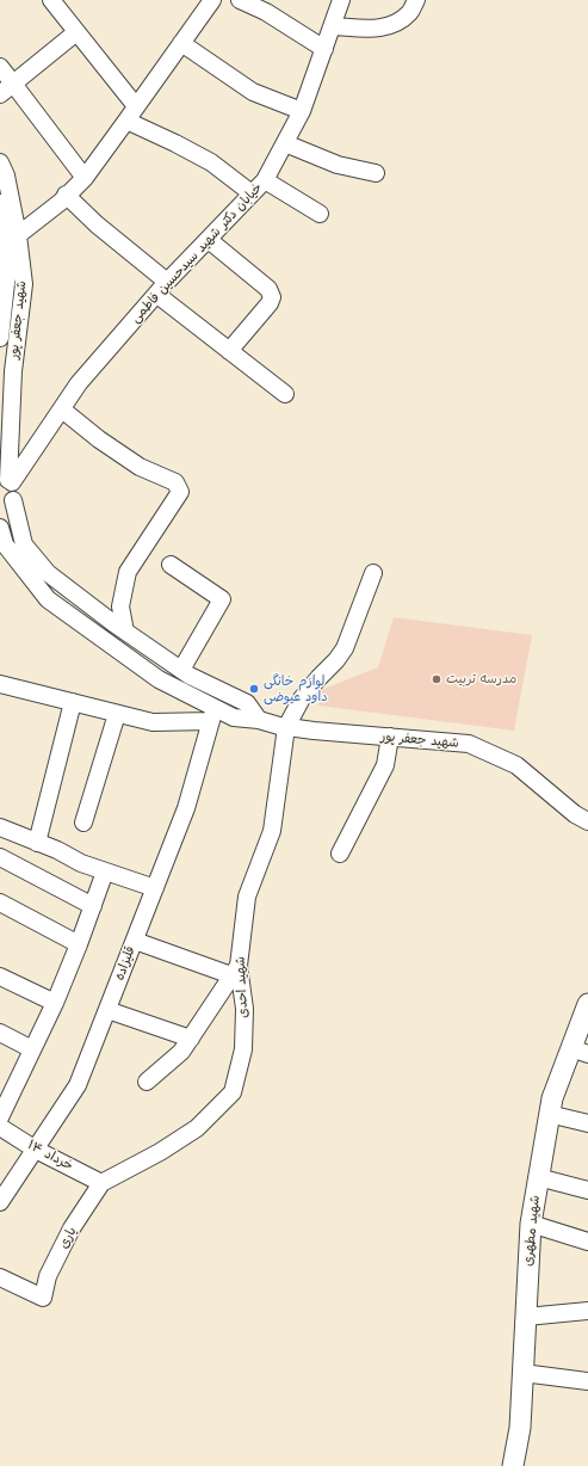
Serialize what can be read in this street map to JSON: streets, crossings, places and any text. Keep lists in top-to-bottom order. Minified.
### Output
{"streets":{"main road":["شهید مطهری"],"street":["خیابان دکتر شهید سیدحسین فاطمی","شهید جعفر پور","قلیزاده","شهید احدی","۱۴ خرداد","یاری"]},"crossings":[["خیابان دکتر شهید سیدحسین فاطمی","شهید جعفر پور"],["شهید جعفر پور","قلیزاده"],["شهید جعفر پور","شهید احدی"],["قلیزاده","۱۴ خرداد"],["شهید احدی","۱۴ خرداد"],["شهید احدی","یاری"],["۱۴ خرداد","یاری"]],"places":["مدرسه تربیت","لوازم خانگی داود عیوضی"]}
